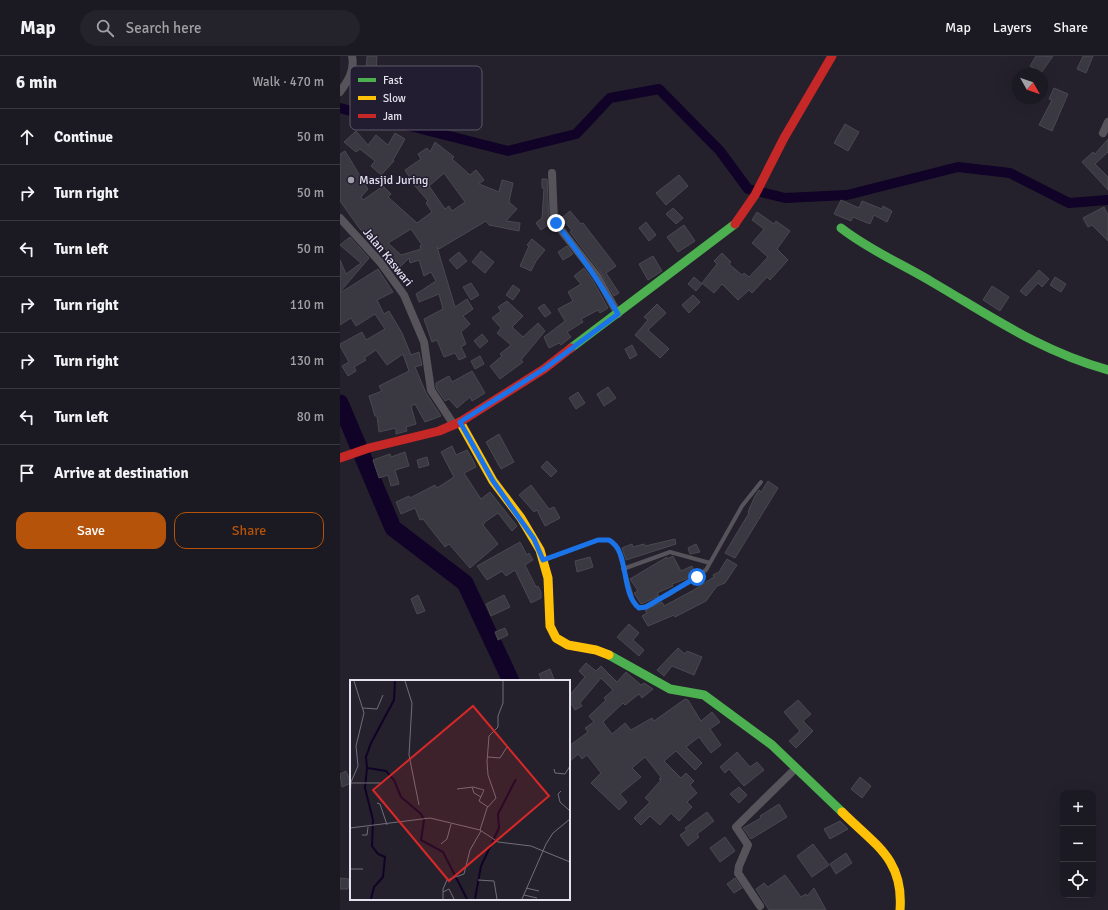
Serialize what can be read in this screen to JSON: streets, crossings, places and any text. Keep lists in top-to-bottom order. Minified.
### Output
{"streets":{"street":["Jalan Kaswari"]},"places":["Masjid Juring"],"legend":["Fast","Slow","Jam"],"north":"bottom right","page":{"header":"Map","search":"Search here","nav":["Map","Layers","Share"],"heading":["6 min","Walk · 470 m"],"list":[["Continue","50 m"],["Turn right","50 m"],["Turn left","50 m"],["Turn right","110 m"],["Turn right","130 m"],["Turn left","80 m"],"Arrive at destination"],"buttons":["Save","Share"],"map_buttons":["+","−"]}}
